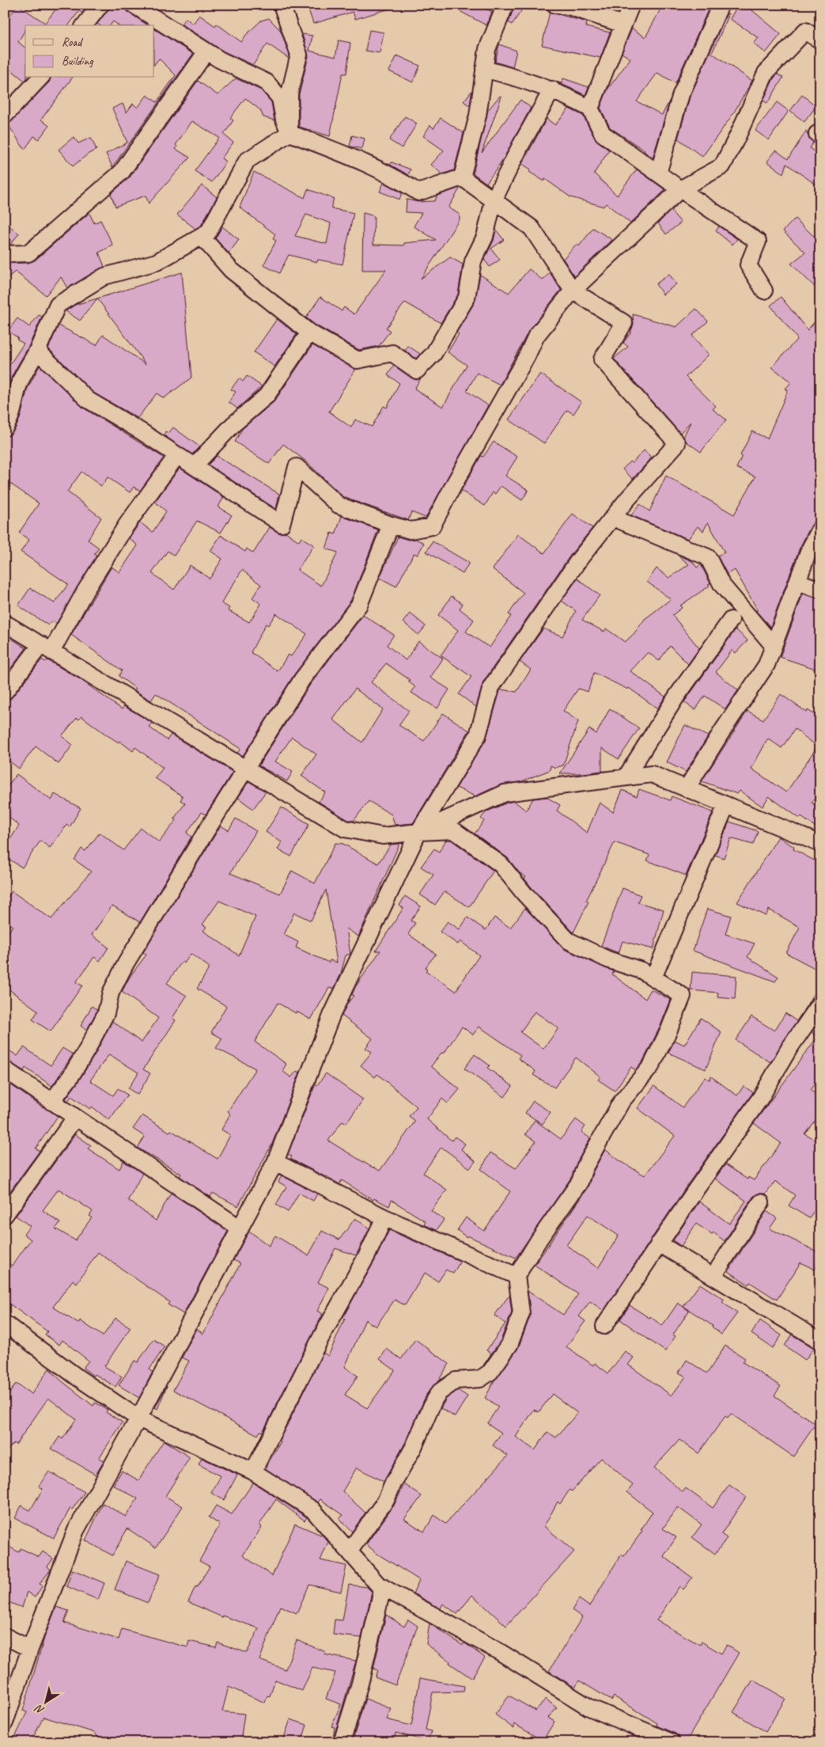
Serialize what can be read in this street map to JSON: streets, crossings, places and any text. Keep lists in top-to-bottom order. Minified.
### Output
{"legend":["Road","Building"],"north":"bottom left"}
